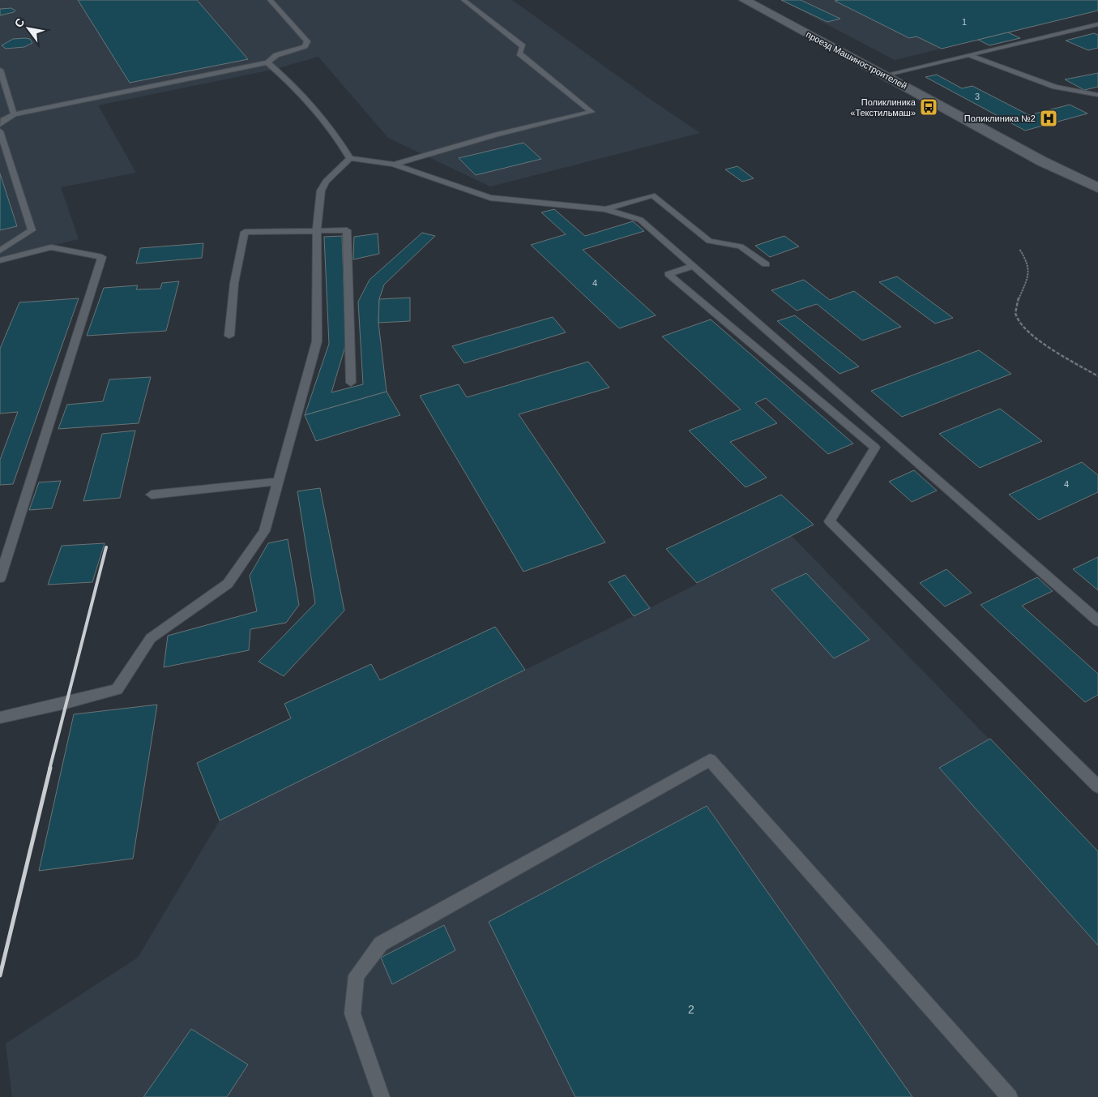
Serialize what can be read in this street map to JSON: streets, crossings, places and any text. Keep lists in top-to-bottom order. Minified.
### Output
{"streets":{"main road":["проезд Машиностроителей"]},"places":{"bus stop":["Поликлиника «Текстильмаш»"],"hospital":["Поликлиника №2"]},"house_numbers":["1","3","4","4","2"],"north":"top left"}
